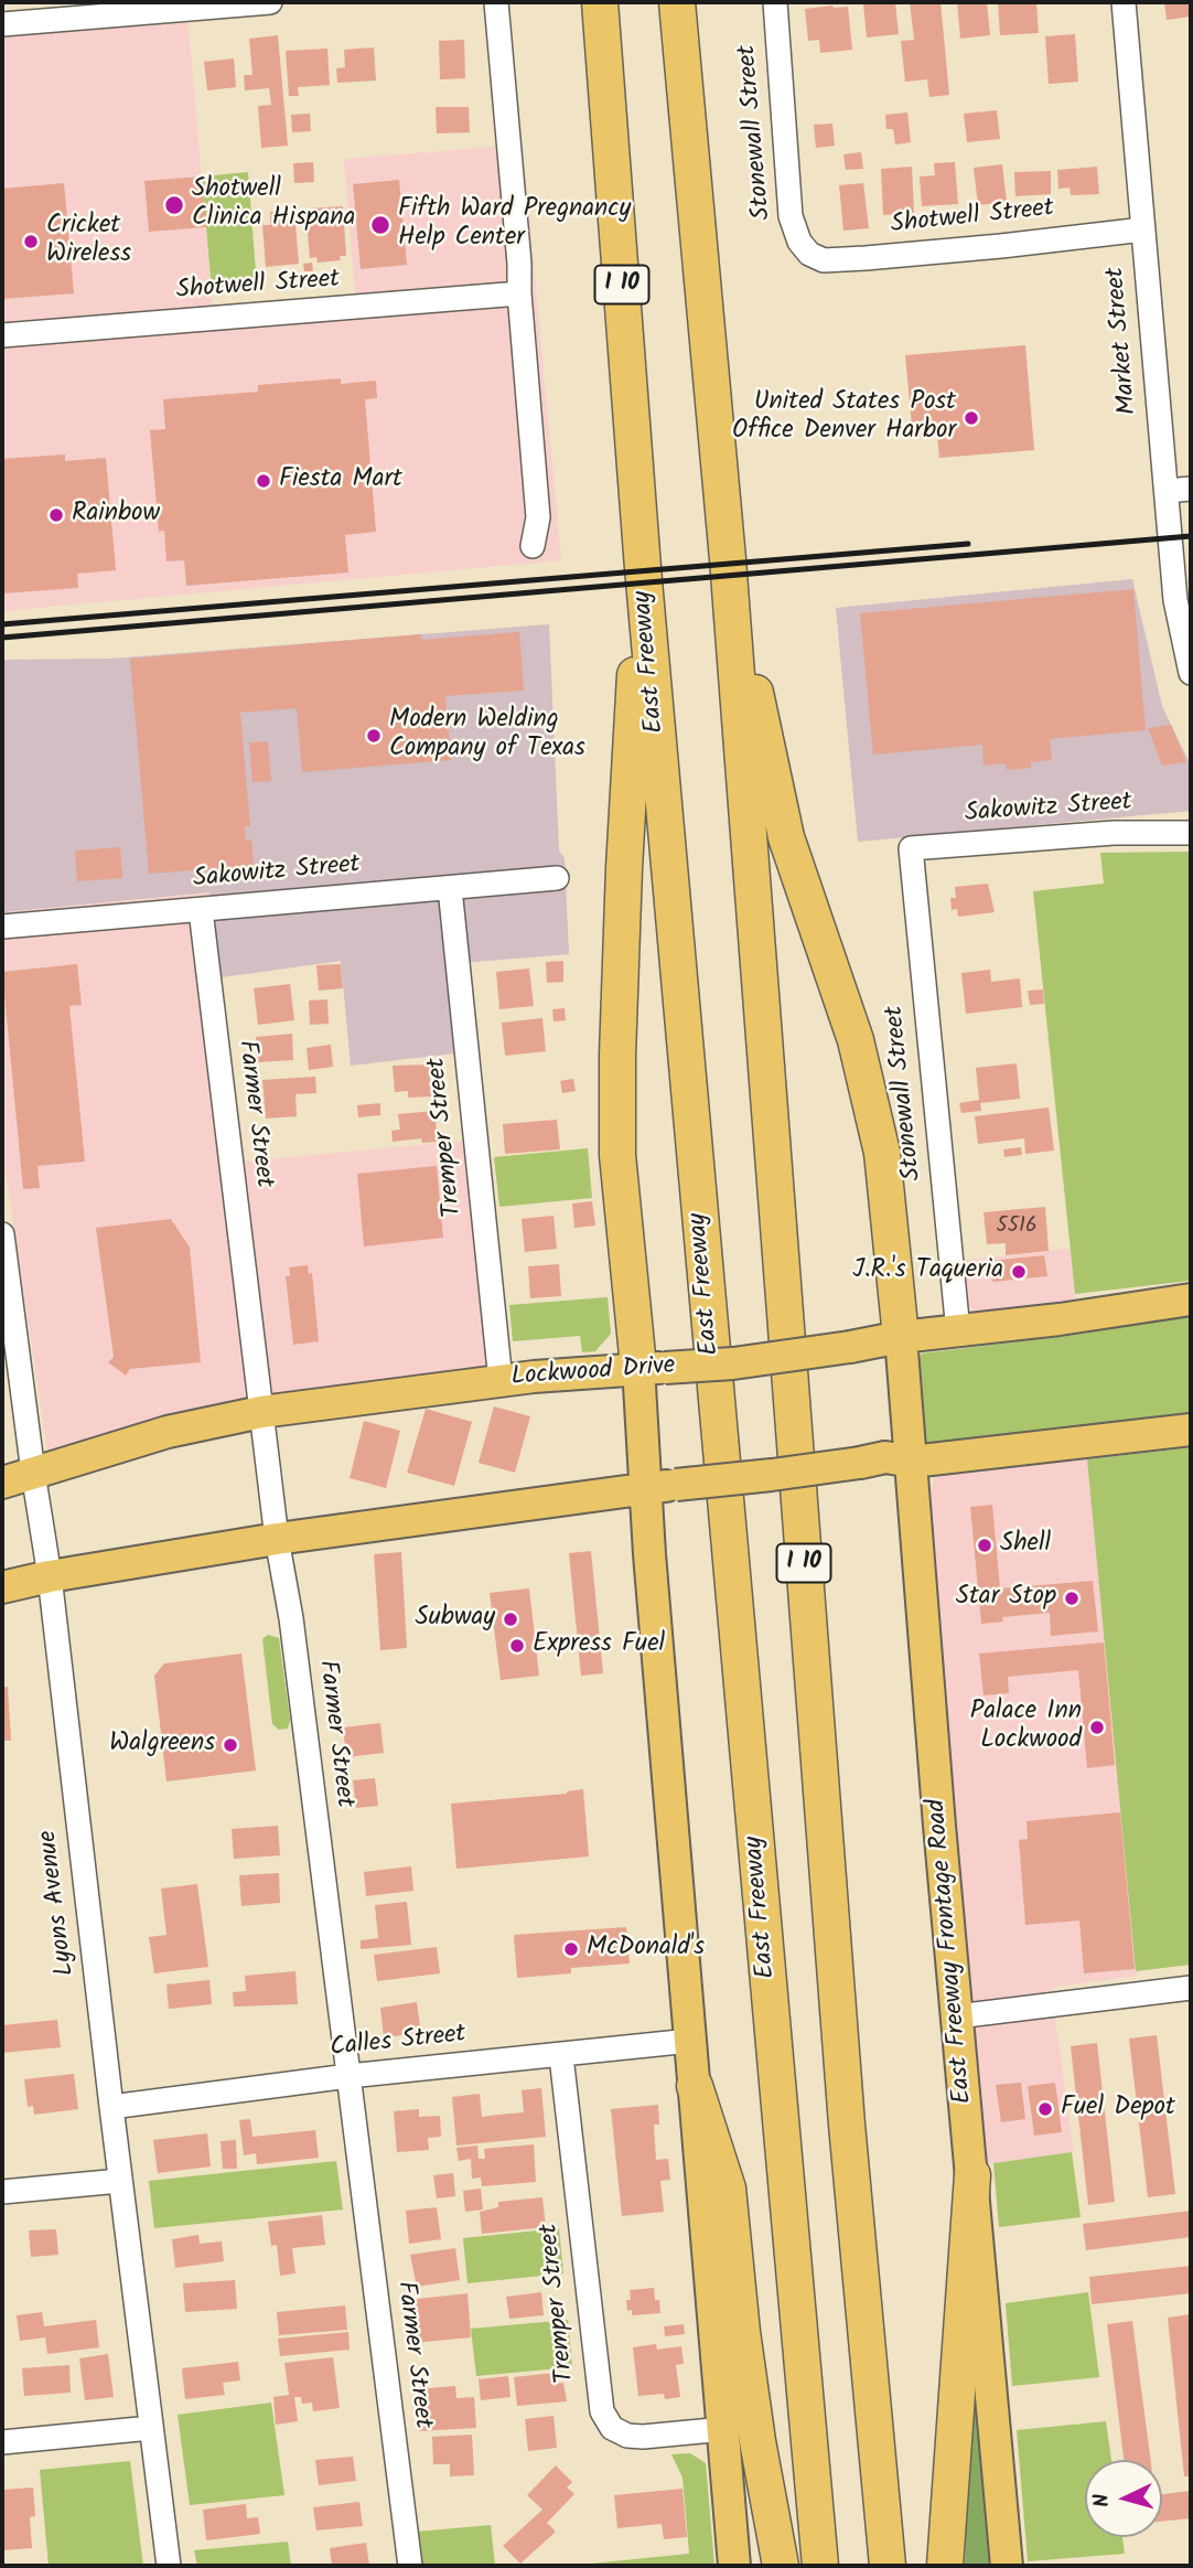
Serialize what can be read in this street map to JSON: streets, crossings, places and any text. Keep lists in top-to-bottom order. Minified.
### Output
{"streets":{"highway":["I 10","East Freeway"],"main road":["Lockwood Drive","East Freeway Frontage Road"],"street":["Stonewall Street","Shotwell Street","Market Street","Sakowitz Street","Farmer Street","Tremper Street","Lyons Avenue","Calles Street"]},"crossings":[["Stonewall Street","Shotwell Street"],["Stonewall Street","Sakowitz Street"],["Stonewall Street","Lockwood Drive"],["Shotwell Street","Market Street"],["Sakowitz Street","Farmer Street"],["Sakowitz Street","Tremper Street"],["Farmer Street","Lockwood Drive"],["Farmer Street","Calles Street"],["Tremper Street","Lockwood Drive"],["Tremper Street","Calles Street"],["Lockwood Drive","Lyons Avenue"],["Lockwood Drive","East Freeway Frontage Road"],["Lyons Avenue","Calles Street"]],"places":["Shotwell Clinica Hispana","Fifth Ward Pregnancy Help Center","Cricket Wireless","United States Post Office Denver Harbor","Fiesta Mart","Rainbow","Modern Welding Company of Texas","J.R.'s Taqueria","Shell","Star Stop","Subway","Express Fuel","Palace Inn Lockwood","Walgreens","McDonald's","Fuel Depot"],"house_numbers":["5516"],"north":"left"}
